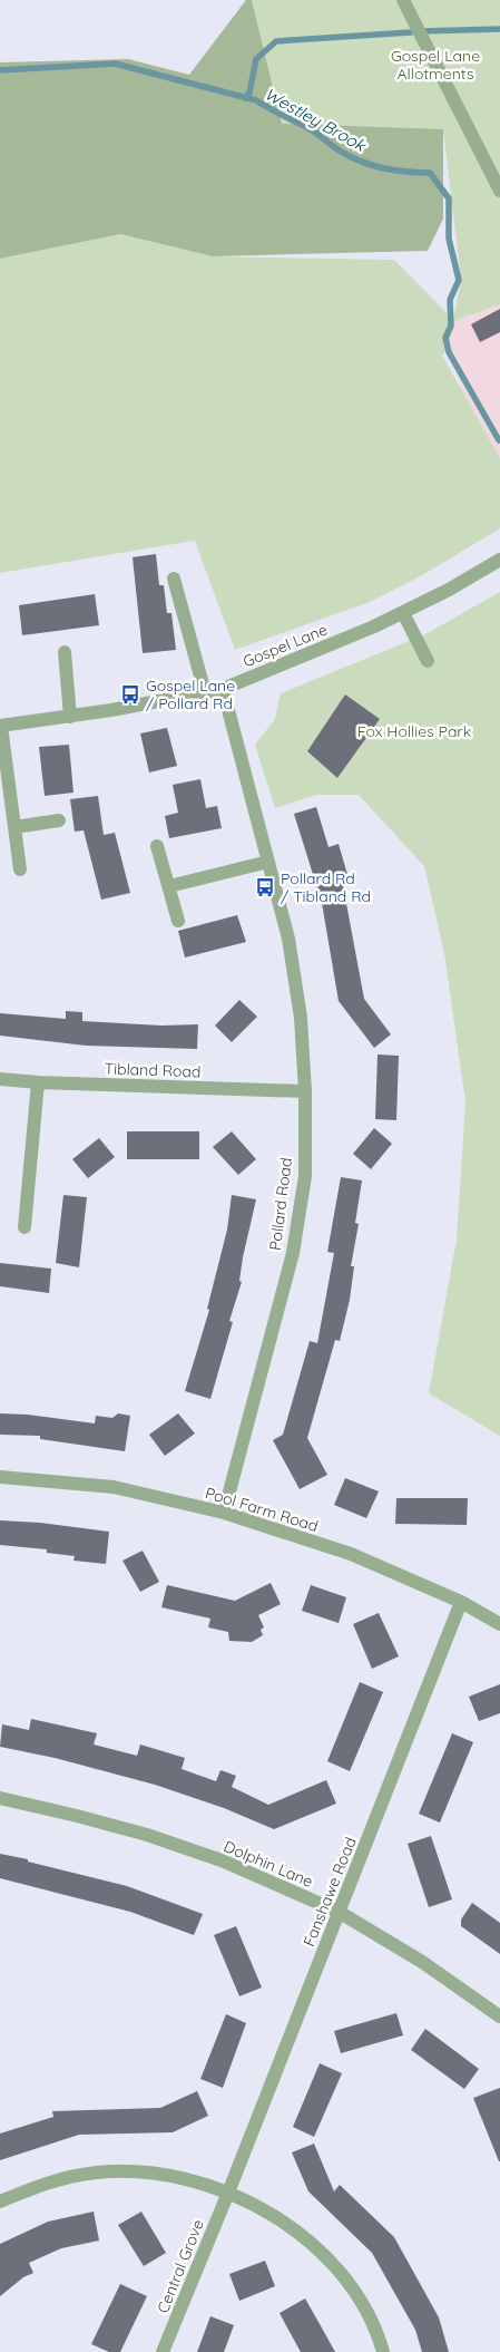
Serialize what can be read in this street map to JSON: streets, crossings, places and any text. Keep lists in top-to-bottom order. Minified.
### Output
{"streets":{"street":["Gospel Lane","Tibland Road","Pollard Road","Pool Farm Road","Dolphin Lane","Fanshawe Road","Central Grove"]},"crossings":[["Gospel Lane","Pollard Road"],["Tibland Road","Pollard Road"],["Pollard Road","Pool Farm Road"],["Pool Farm Road","Fanshawe Road"],["Dolphin Lane","Fanshawe Road"],["Fanshawe Road","Central Grove"]],"water":["Westley Brook"],"parks":["Gospel Lane Allotments","Fox Hollies Park"],"places":{"bus stop":["Gospel Lane / Pollard Rd","Pollard Rd / Tibland Rd"]}}
